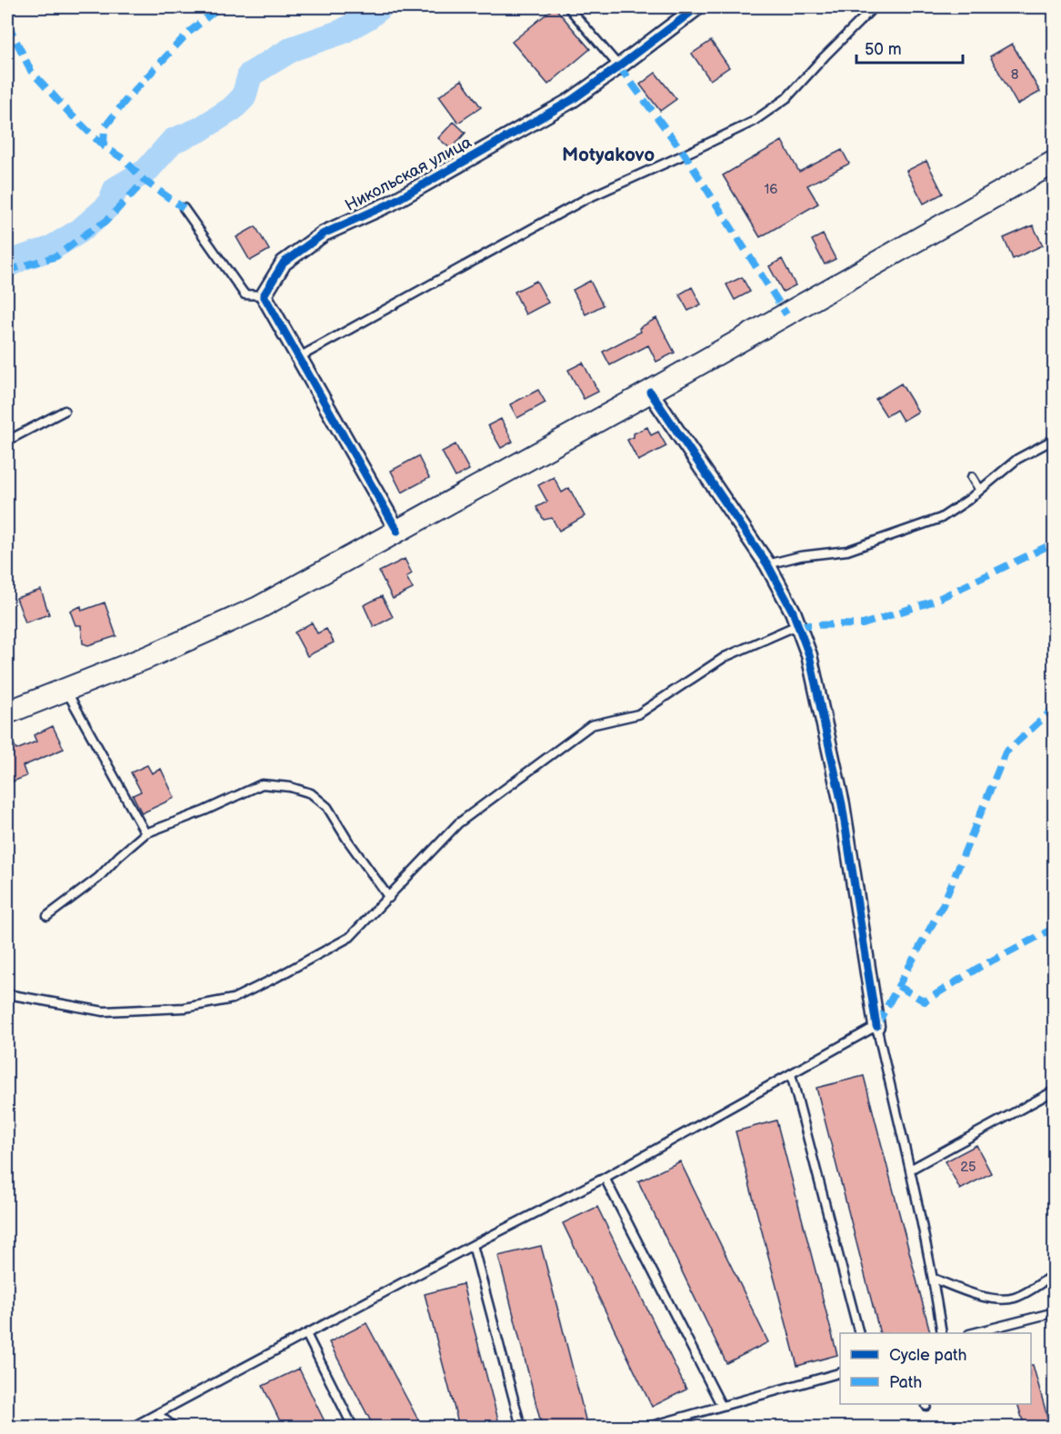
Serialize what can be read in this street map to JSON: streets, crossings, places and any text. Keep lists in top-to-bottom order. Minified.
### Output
{"streets":{"street":["Никольская улица"]},"districts":["Motyakovo"],"house_numbers":["8","16","25"],"legend":["Cycle path","Path"],"scale_bar":"50 m"}
